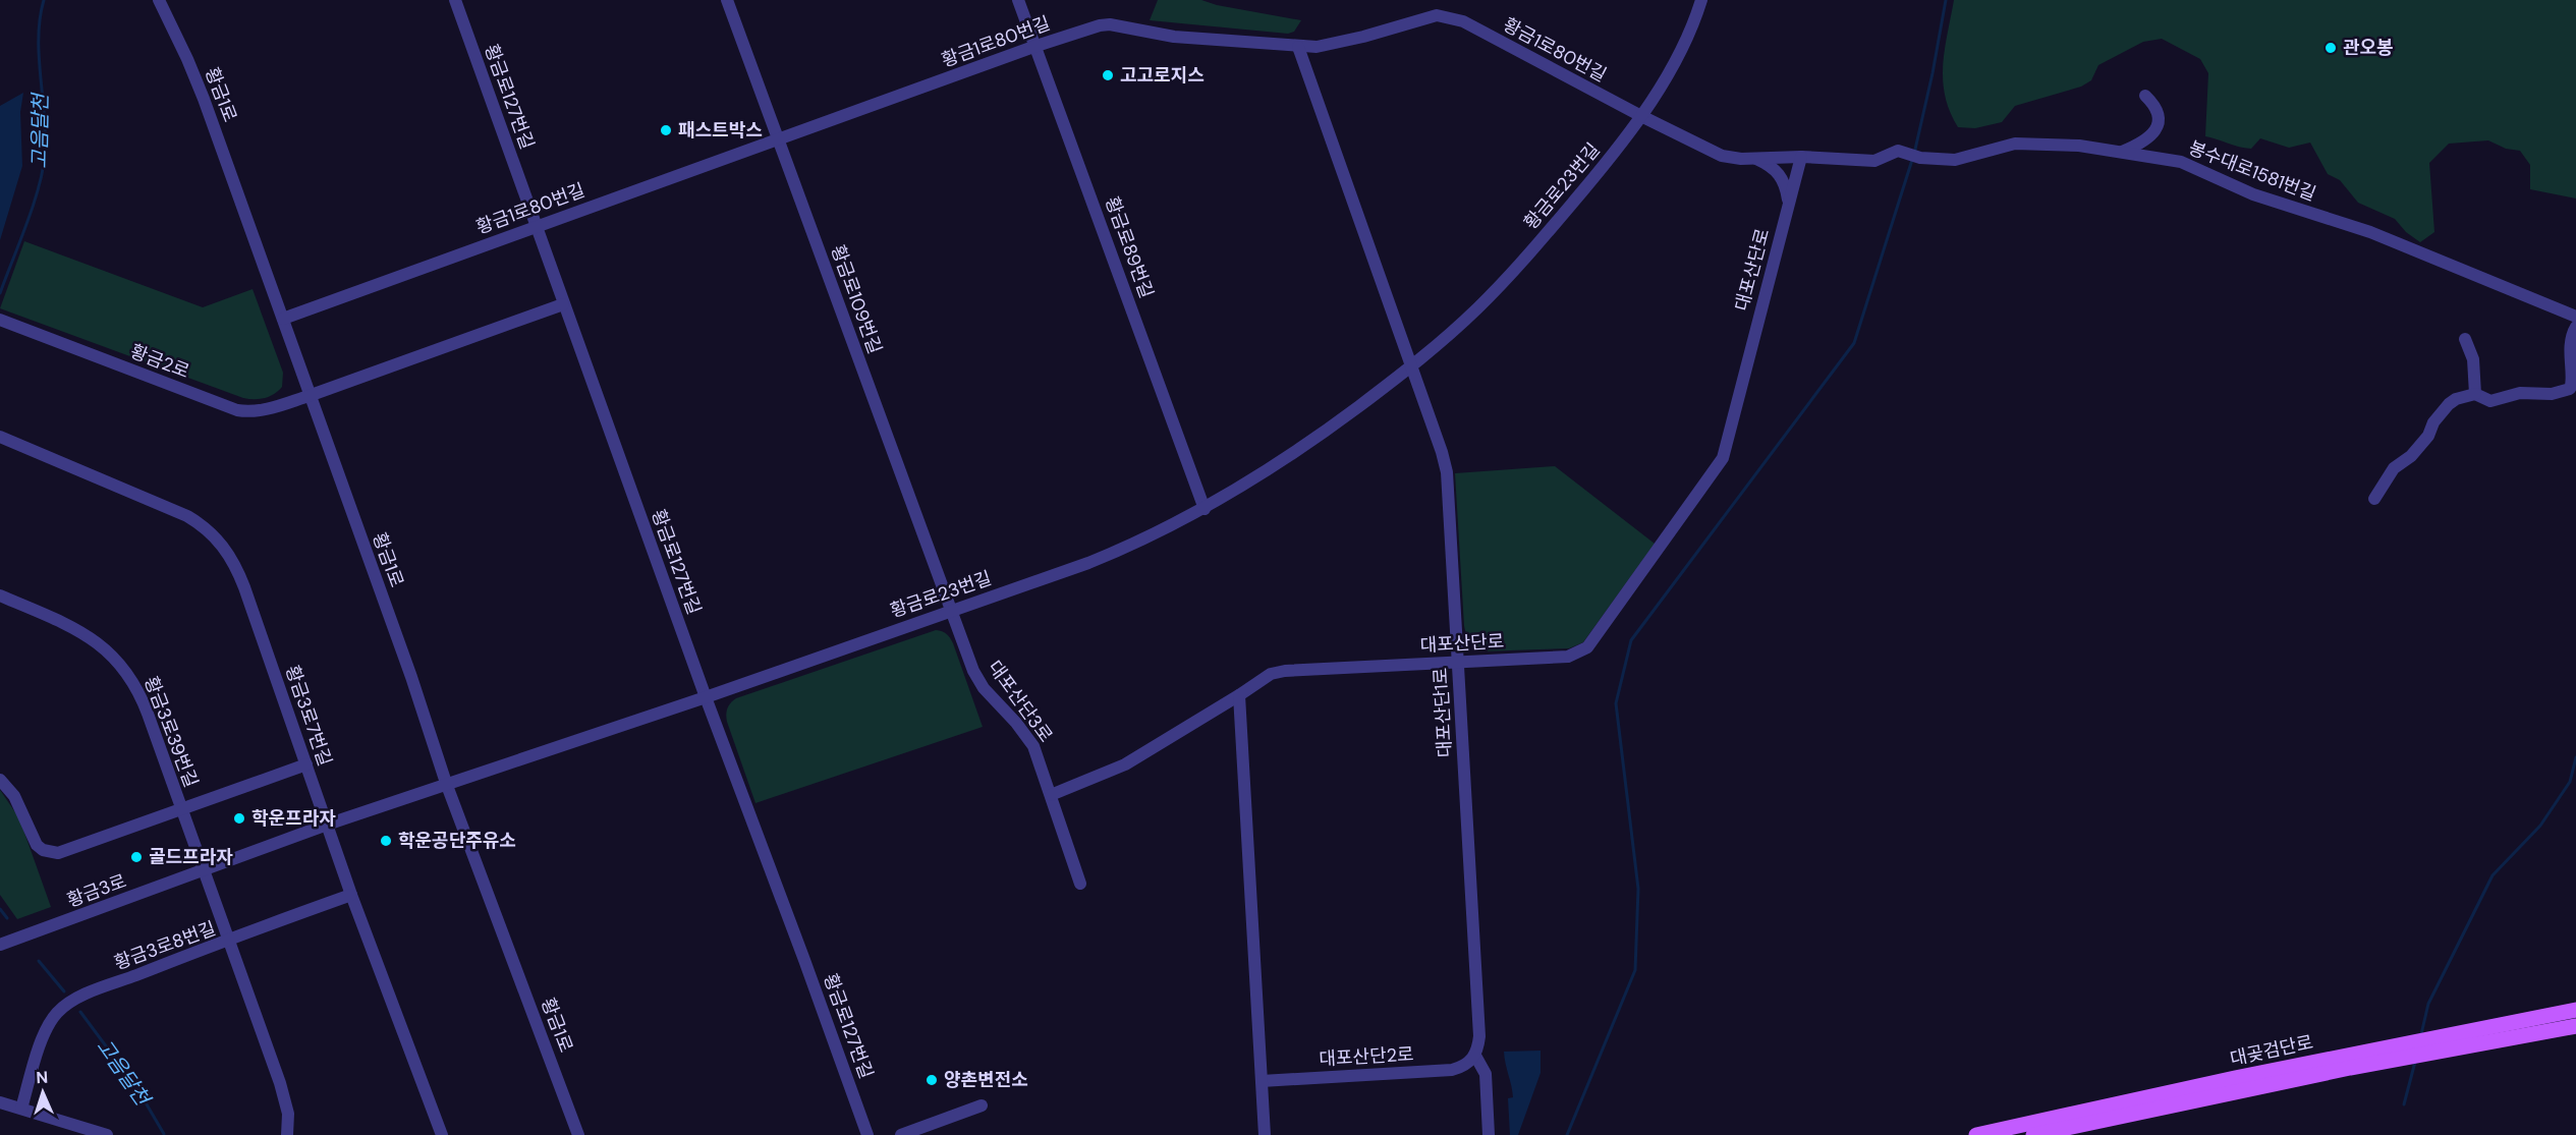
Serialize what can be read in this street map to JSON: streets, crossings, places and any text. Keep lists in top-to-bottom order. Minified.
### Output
{"streets":{"main road":["대곶검단로"],"street":["황금1로80번길","황금1로","황금로127번길","봉수대로1581번길","황금로23번길","황금로89번길","대포산단로","황금로109번길","황금2로","대포산단3로","대포산단1로","황금3로7번길","황금3로39번길","황금3로","황금3로8번길","대포산단2로"]},"crossings":[["황금1로80번길","황금1로"],["황금1로80번길","황금로127번길"],["황금1로80번길","봉수대로1581번길"],["황금1로80번길","황금로23번길"],["황금1로80번길","황금로89번길"],["황금1로80번길","대포산단로"],["황금1로80번길","황금로109번길"],["황금1로","황금로23번길"],["황금1로","황금2로"],["황금1로","황금3로"],["황금로127번길","황금로23번길"],["황금로127번길","황금2로"],["황금로23번길","황금로89번길"],["황금로23번길","황금로109번길"],["황금로23번길","대포산단3로"],["황금로23번길","대포산단1로"],["황금로23번길","황금3로"],["대포산단로","대포산단3로"],["대포산단로","대포산단1로"],["황금로109번길","대포산단3로"],["대포산단1로","대포산단2로"],["황금3로7번길","황금3로39번길"],["황금3로7번길","황금3로"]],"water":["고음달천"],"places":["관오봉","고고로지스","패스트박스","학운프라자","학운공단주유소","골드프라자","양촌변전소"],"north":"top"}
